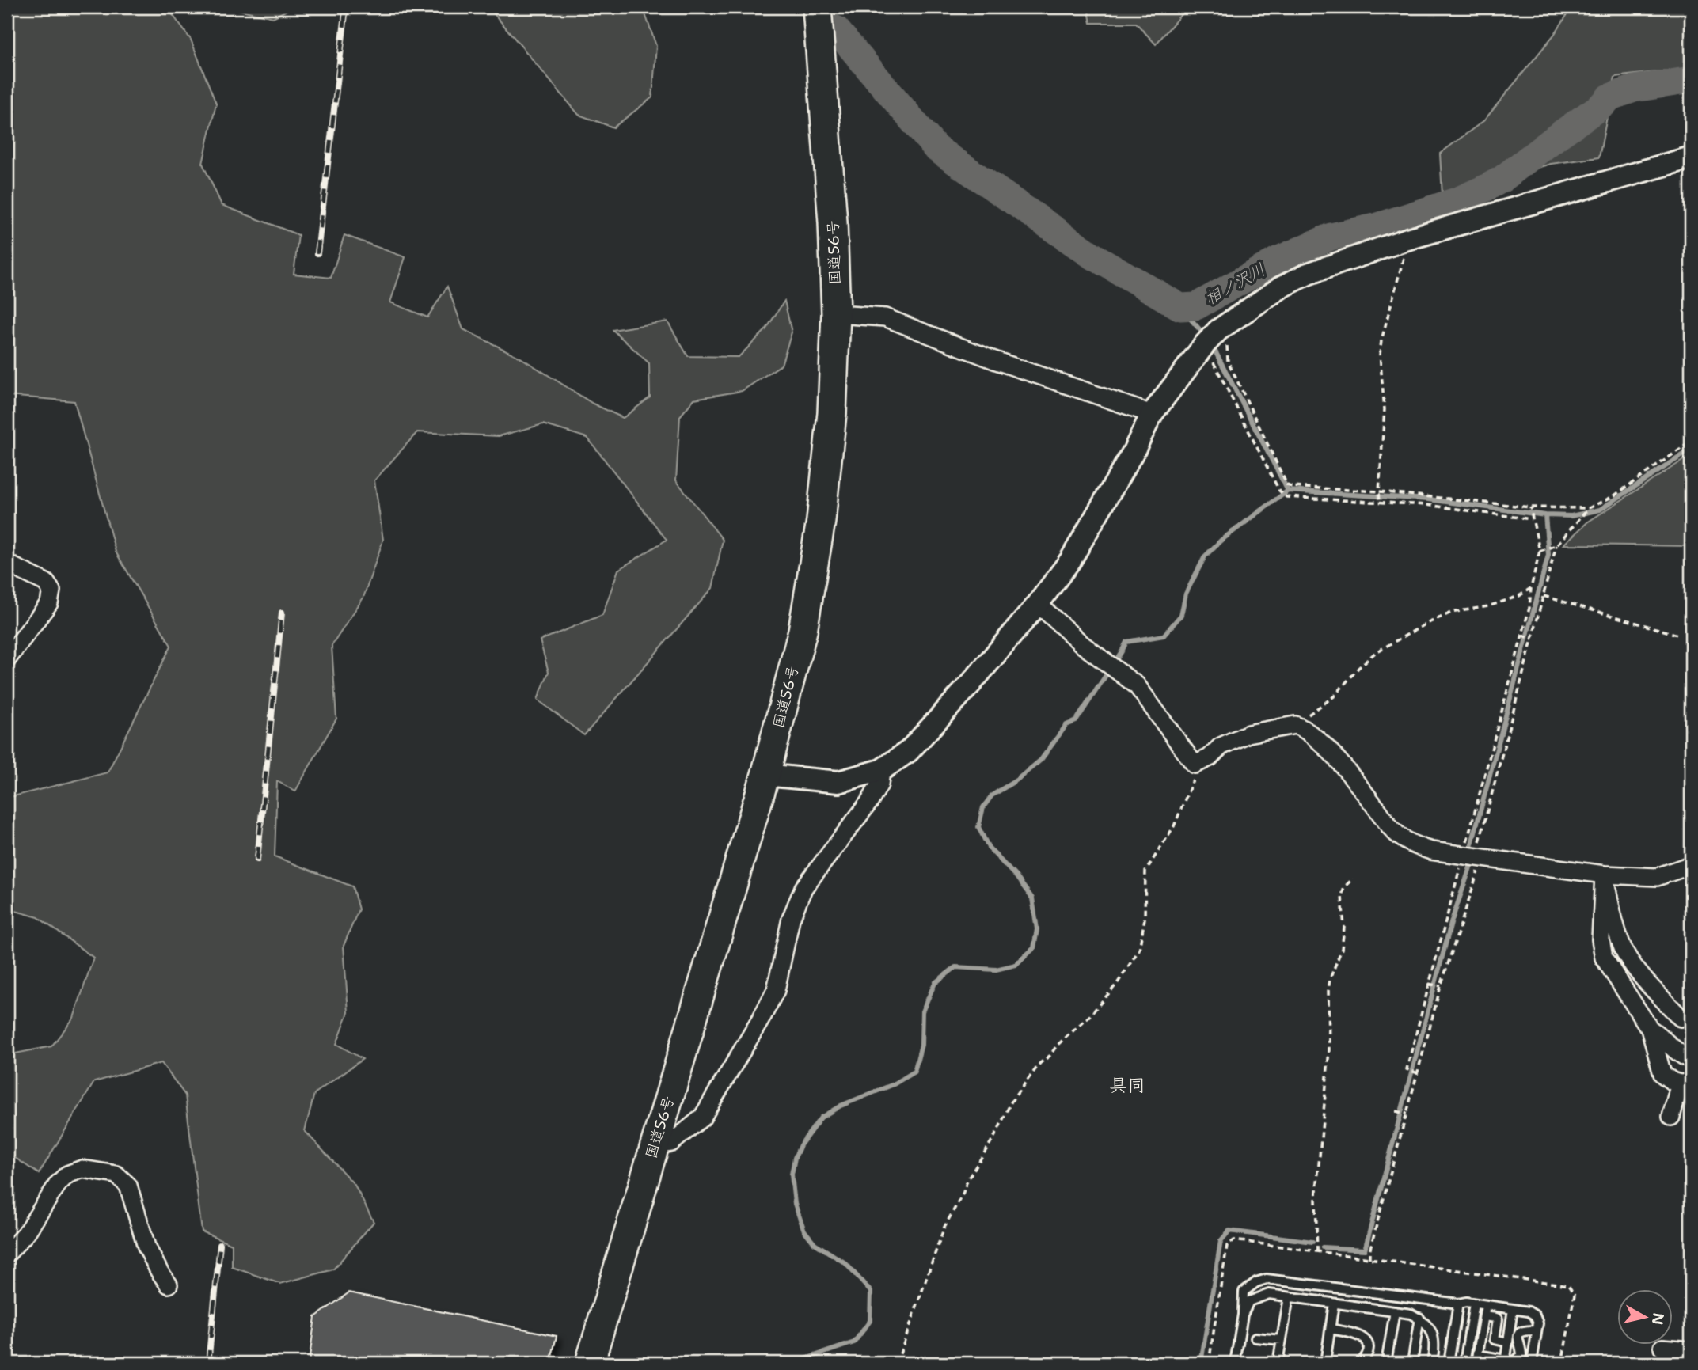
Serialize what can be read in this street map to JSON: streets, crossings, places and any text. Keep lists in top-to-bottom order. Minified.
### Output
{"streets":{"highway":["国道56号"]},"districts":["具同"],"water":["相ノ沢川"],"north":"right"}
